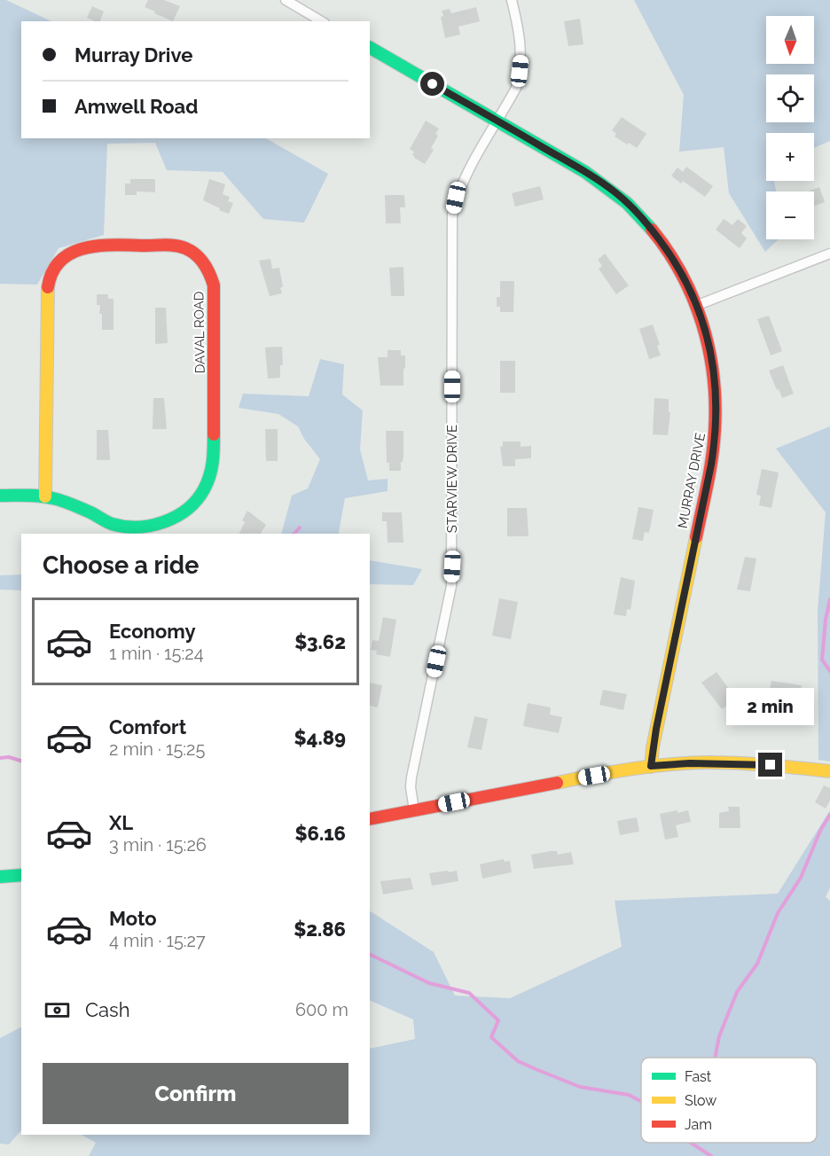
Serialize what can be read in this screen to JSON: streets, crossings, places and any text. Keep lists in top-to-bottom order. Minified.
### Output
{"streets":{"street":["DAVAL ROAD","STARVIEW DRIVE","MURRAY DRIVE"]},"crossings":[["STARVIEW DRIVE","MURRAY DRIVE"]],"legend":["Fast","Slow","Jam"],"north":"bottom","page":{"map_buttons":["+","−"],"banner":["Murray Drive","Amwell Road"],"heading":"Choose a ride","list":[{"name":"Economy","note":"1 min · 15:24","value":"$3.62"},{"name":"Comfort","note":"2 min · 15:25","value":"$4.89"},{"name":"XL","note":"3 min · 15:26","value":"$6.16"},{"name":"Moto","note":"4 min · 15:27","value":"$2.86"}],"bubble":"2 min","pay":["Cash","600 m"],"buttons":"Confirm"}}
